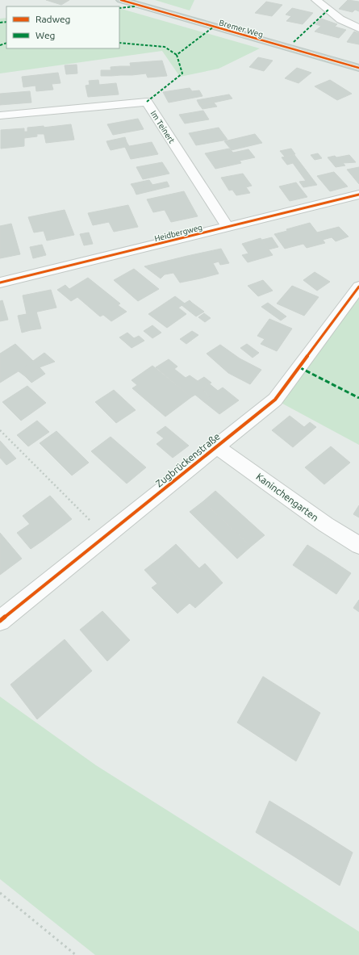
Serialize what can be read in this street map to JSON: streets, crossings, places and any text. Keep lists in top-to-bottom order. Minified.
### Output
{"streets":{"main road":["Bremer Weg"],"street":["Im Teinert","Heidbergweg","Zugbrückenstraße","Kaninchengarten"]},"crossings":[["Im Teinert","Heidbergweg"],["Zugbrückenstraße","Kaninchengarten"]],"legend":["Radweg","Weg"]}
